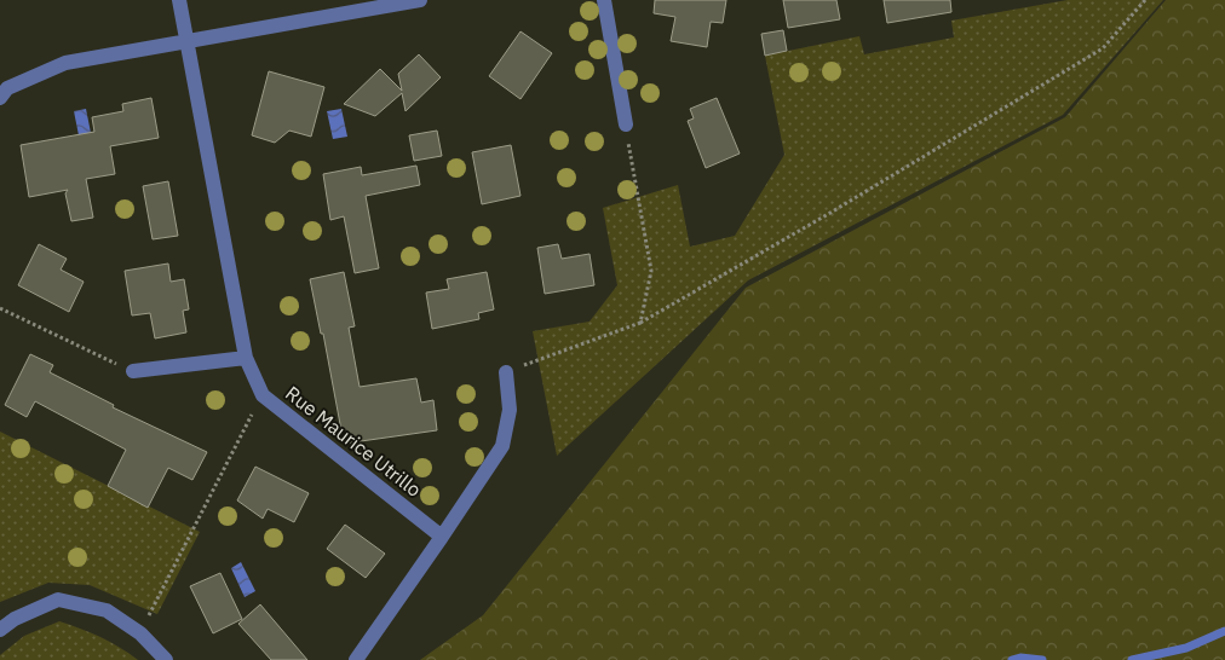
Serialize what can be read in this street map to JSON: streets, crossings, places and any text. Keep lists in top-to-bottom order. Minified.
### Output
{"streets":{"street":["Rue Maurice Utrillo"]}}
